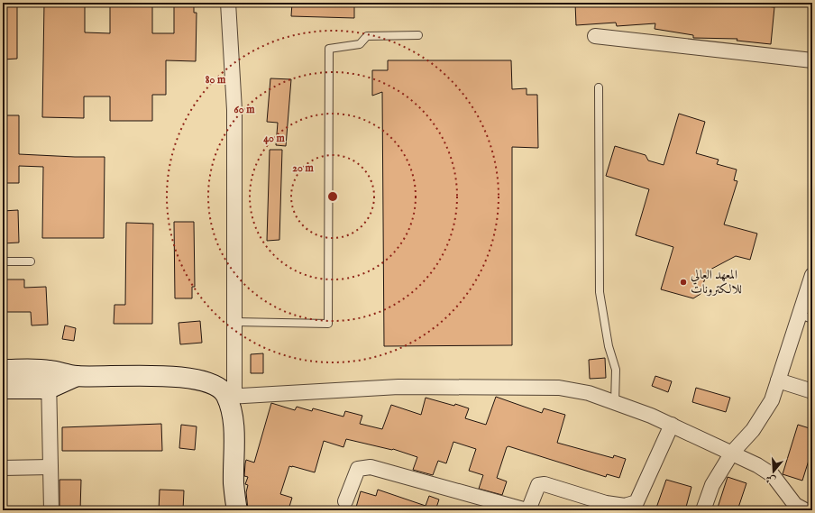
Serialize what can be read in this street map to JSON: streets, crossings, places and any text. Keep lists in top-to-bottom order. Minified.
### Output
{"places":["المعهد العالي للالكترونات"],"north":"bottom","rings":["80 m","60 m","40 m","20 m"]}
